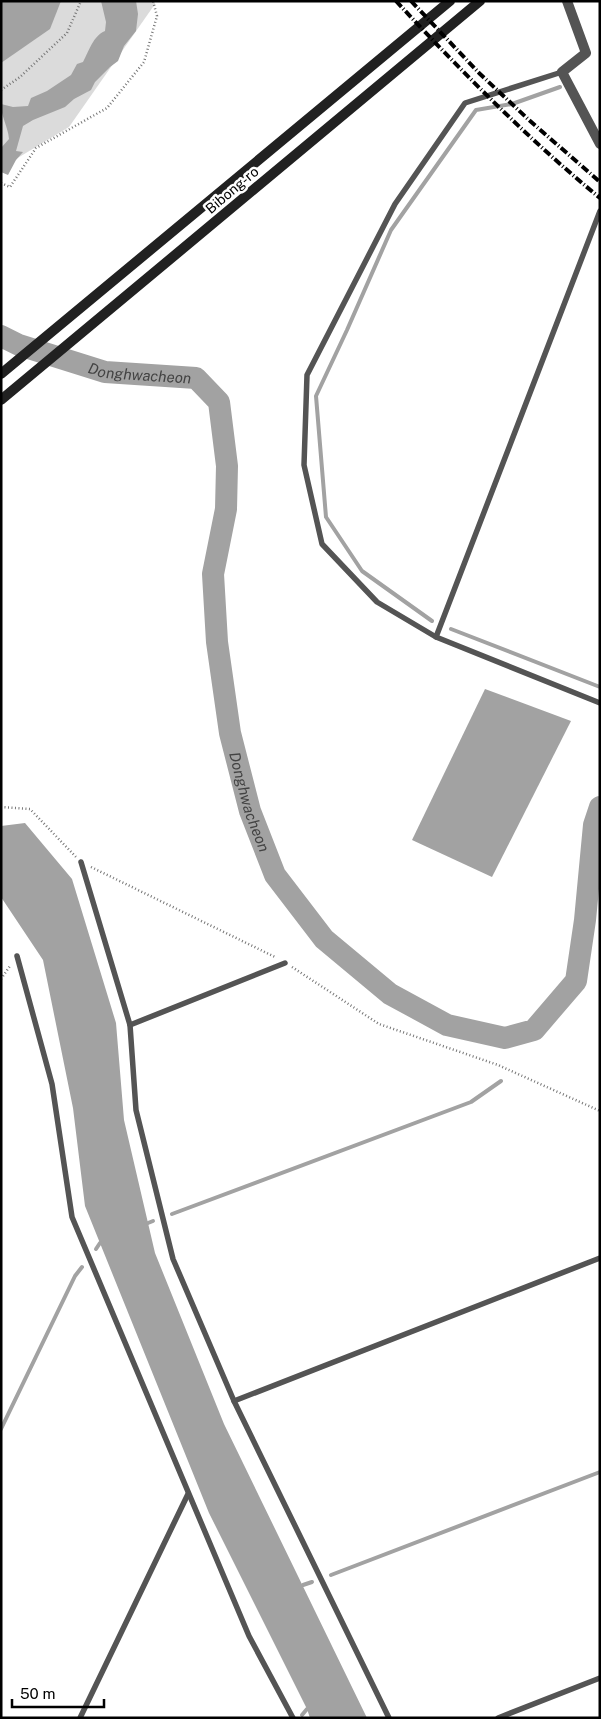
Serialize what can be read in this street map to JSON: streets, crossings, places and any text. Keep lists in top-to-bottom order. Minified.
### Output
{"streets":{"street":["Bibong-ro"]},"water":["Donghwacheon"],"scale_bar":"50 m"}
